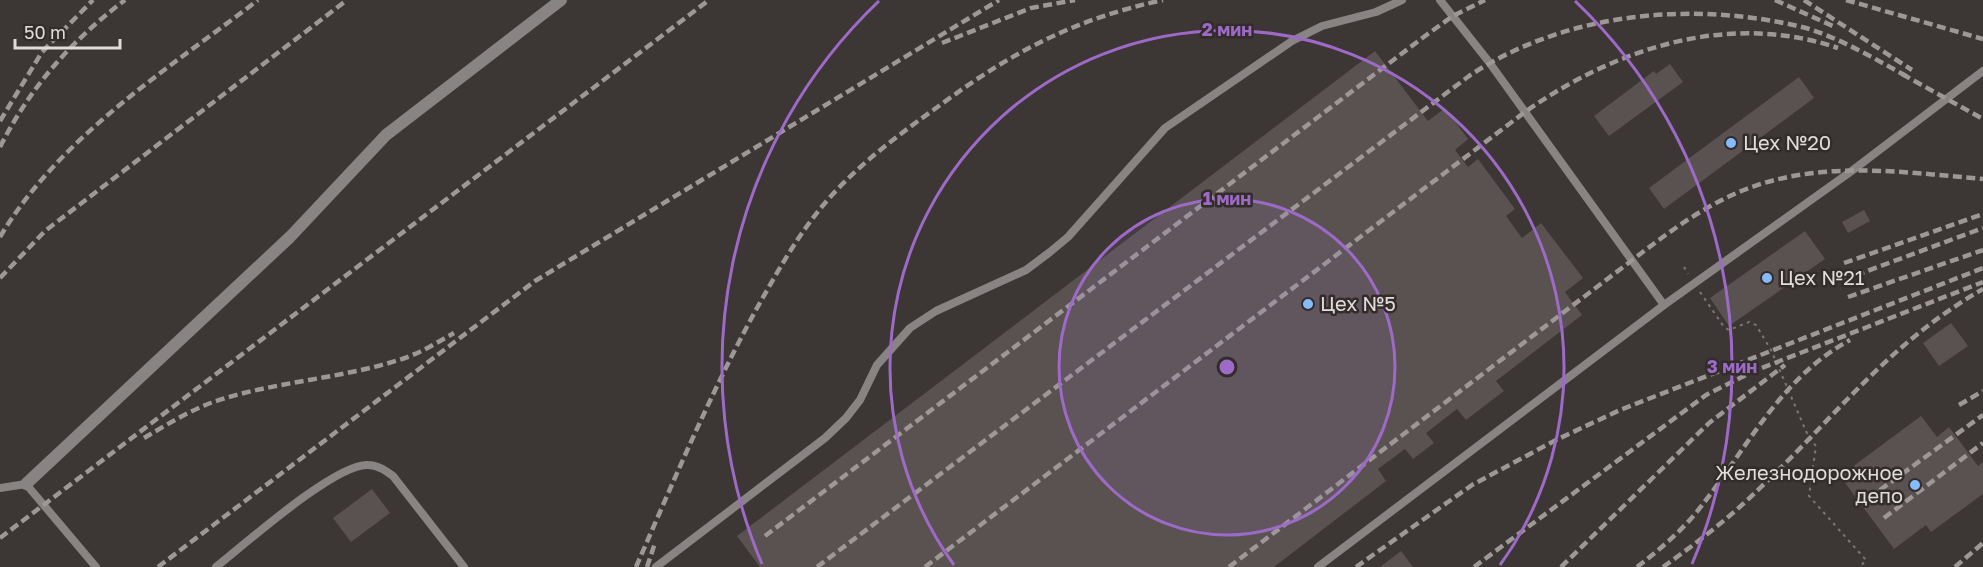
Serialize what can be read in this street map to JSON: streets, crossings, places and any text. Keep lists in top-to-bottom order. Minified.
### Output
{"places":["Цех №20","Цех №21","Цех №5","Железнодорожное депо"],"scale_bar":"50 m","rings":["2 мин","1 мин","3 мин"]}
